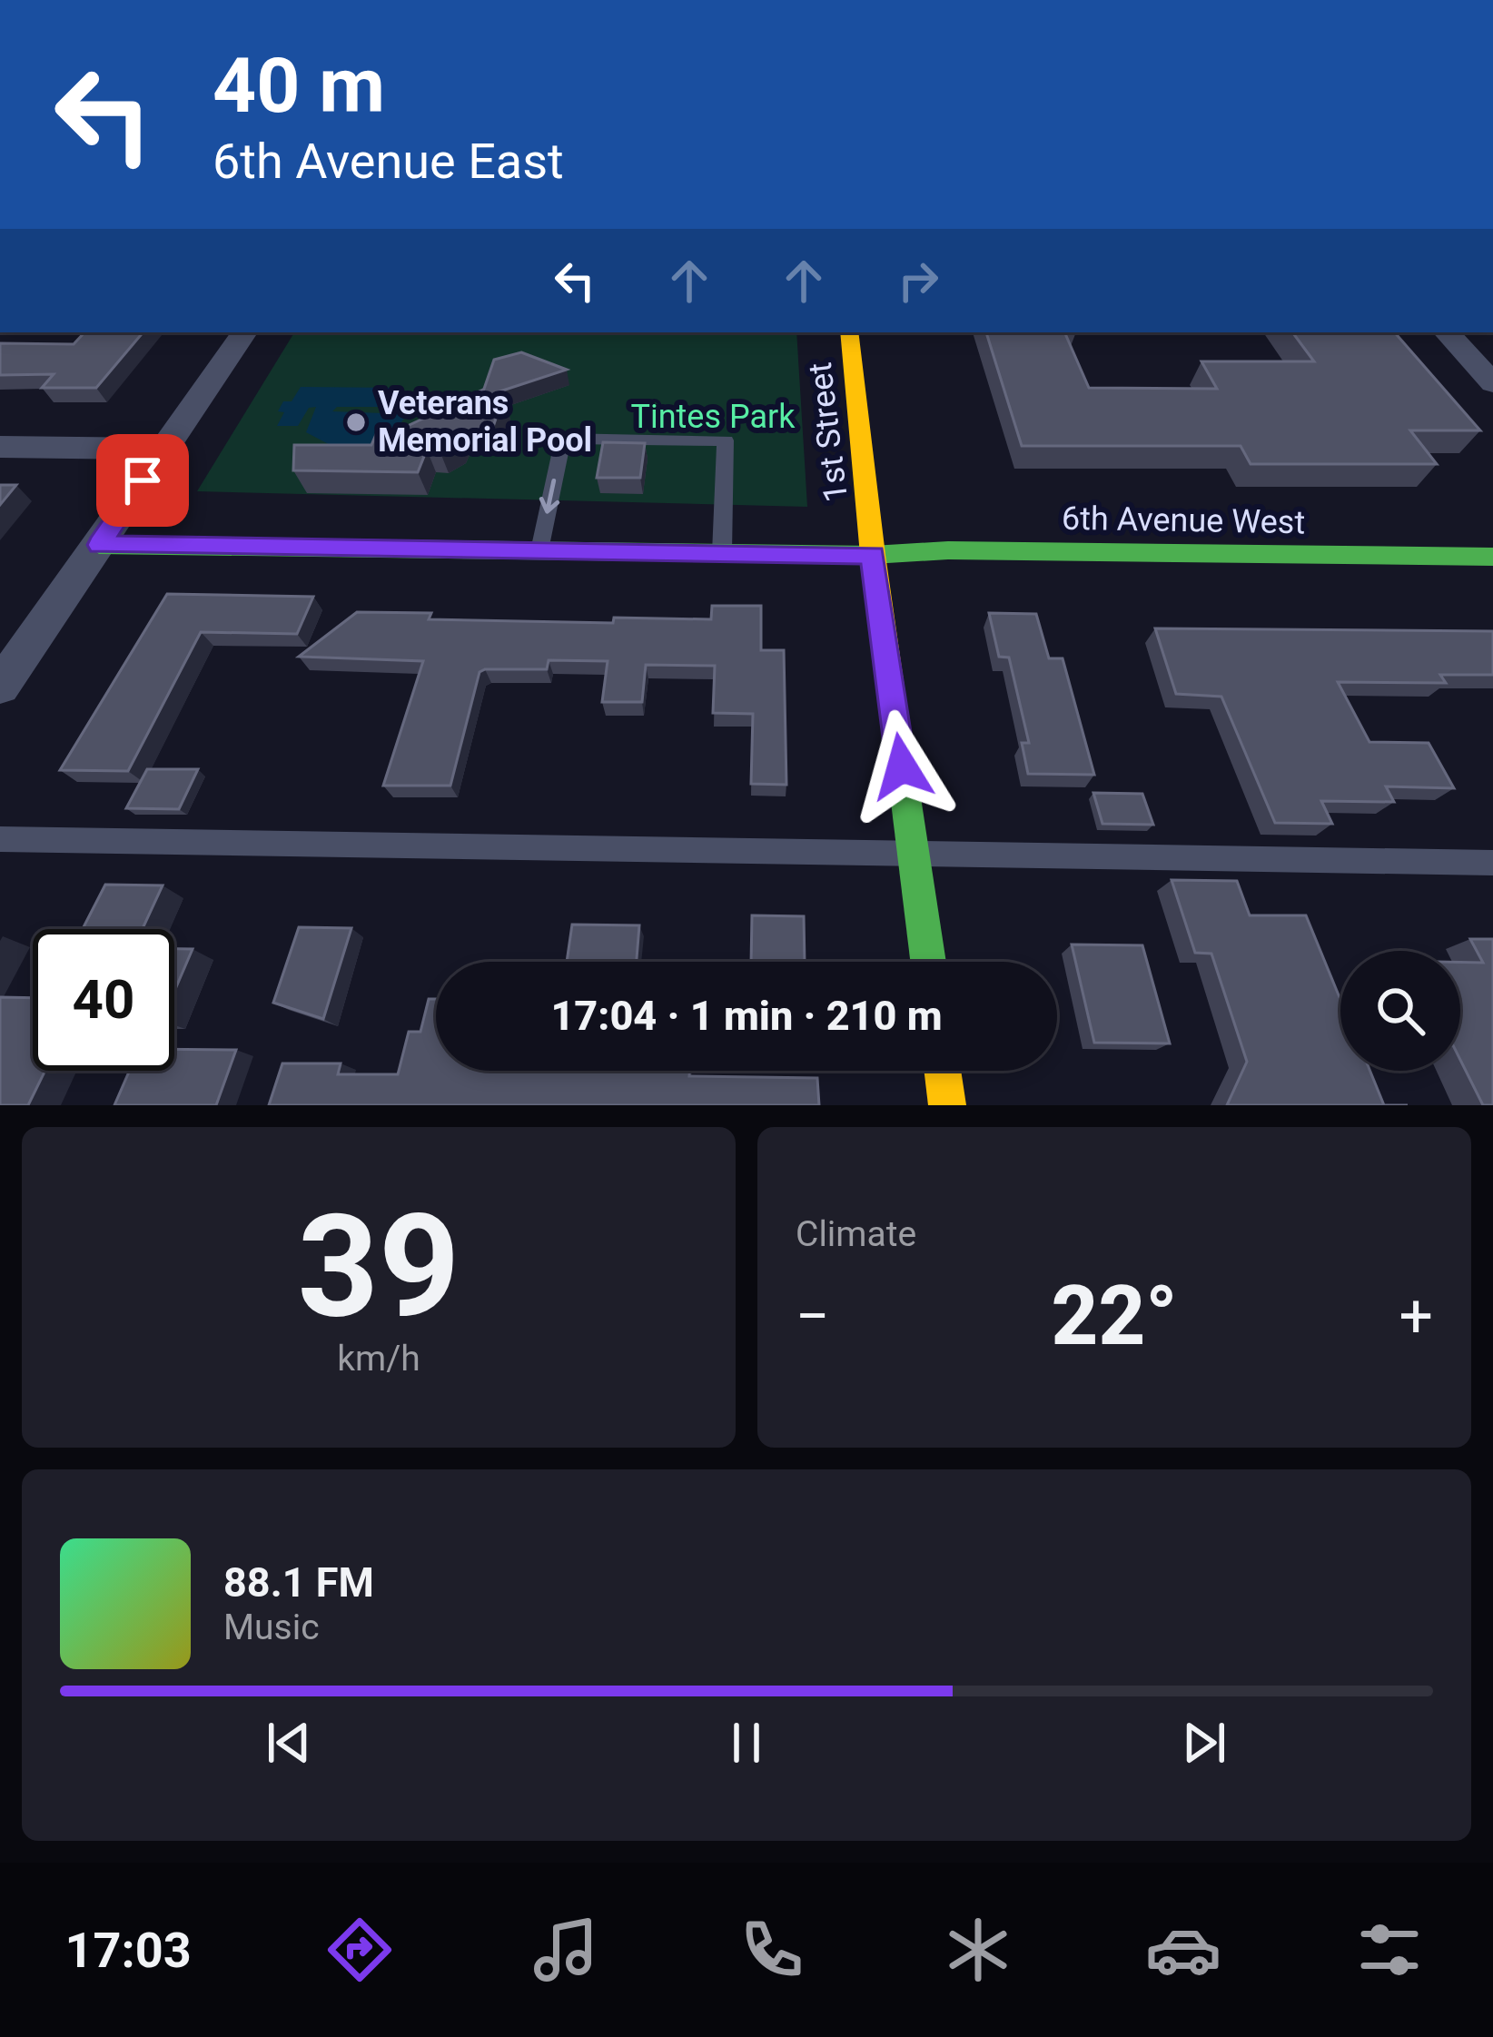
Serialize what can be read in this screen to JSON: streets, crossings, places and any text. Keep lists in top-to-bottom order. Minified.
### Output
{"streets":{"street":["1st Street","6th Avenue West"]},"crossings":[["1st Street","6th Avenue West"]],"parks":["Tintes Park"],"places":["Veterans Memorial Pool"],"page":{"turn":["40 m","6th Avenue East"],"limit":"40","trip":"17:04 · 1 min · 210 m","tile":[["39","km/h"],"Climate"],"heat":["−","22°","+"],"song":["88.1 FM","Music"],"tabs":"17:03"}}
